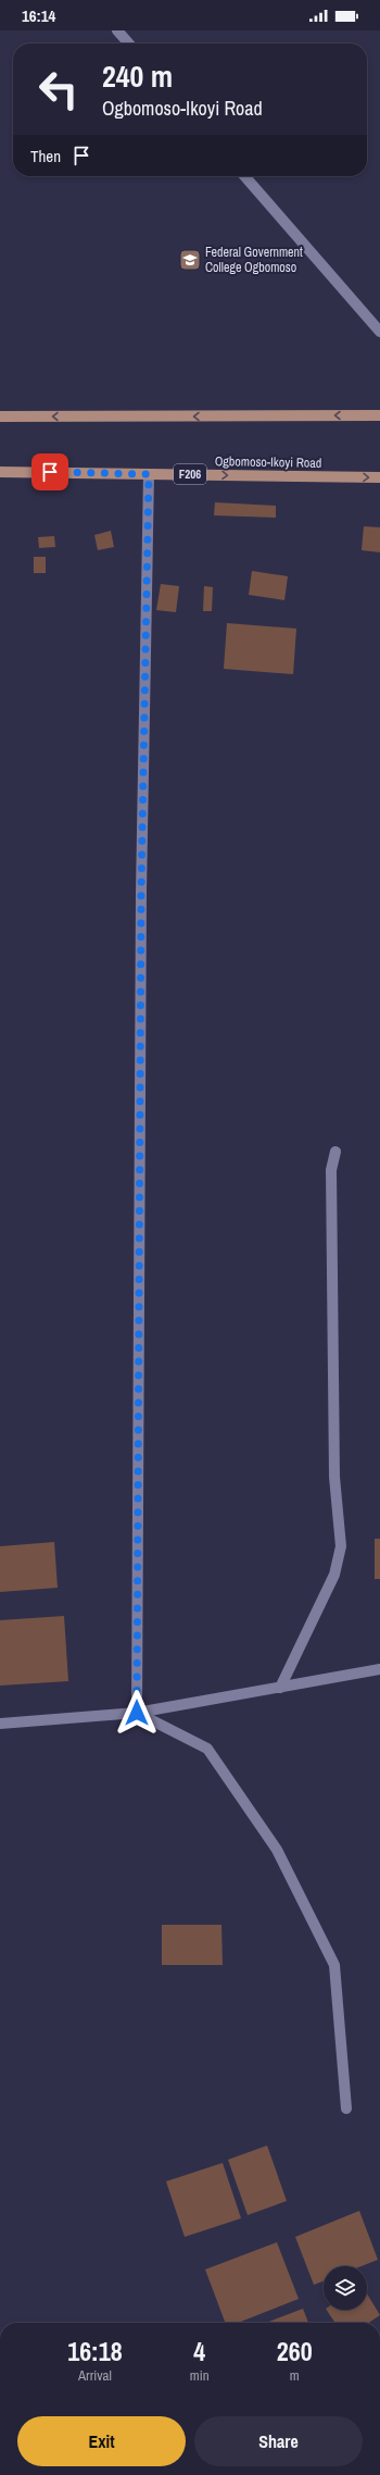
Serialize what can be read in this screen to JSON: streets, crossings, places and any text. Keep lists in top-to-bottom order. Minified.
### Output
{"streets":{"main road":["Ogbomoso-Ikoyi Road","F206"]},"places":{"school or university":["Federal Government College Ogbomoso"]},"page":{"status":"16:14","turn":["240 m","Ogbomoso-Ikoyi Road"],"then":"Then","eta":["16:18","Arrival","4","min","260","m"],"buttons":["Exit","Share"]}}
